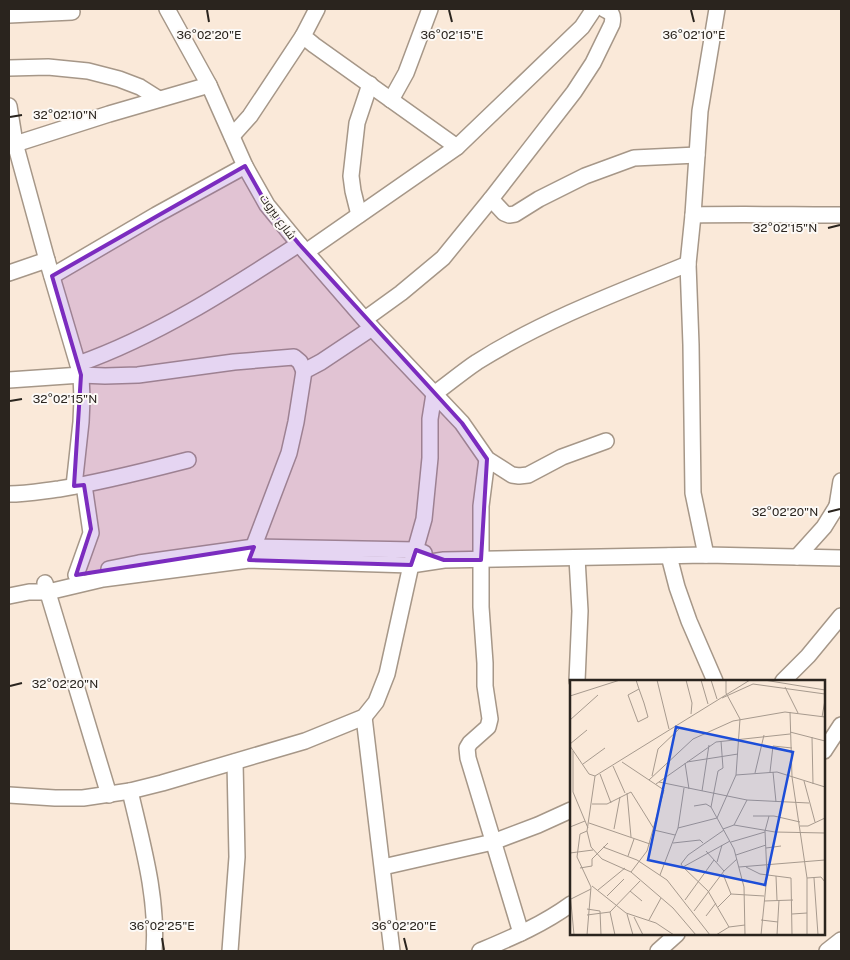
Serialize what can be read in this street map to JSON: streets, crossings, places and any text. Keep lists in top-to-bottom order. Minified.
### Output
{"streets":{"street":["شارع بيروت"]},"coordinates":["36°02'20\"E","36°02'15\"E","36°02'10\"E","32°02'10\"N","32°02'15\"N","32°02'20\"N","36°02'25\"E"]}
